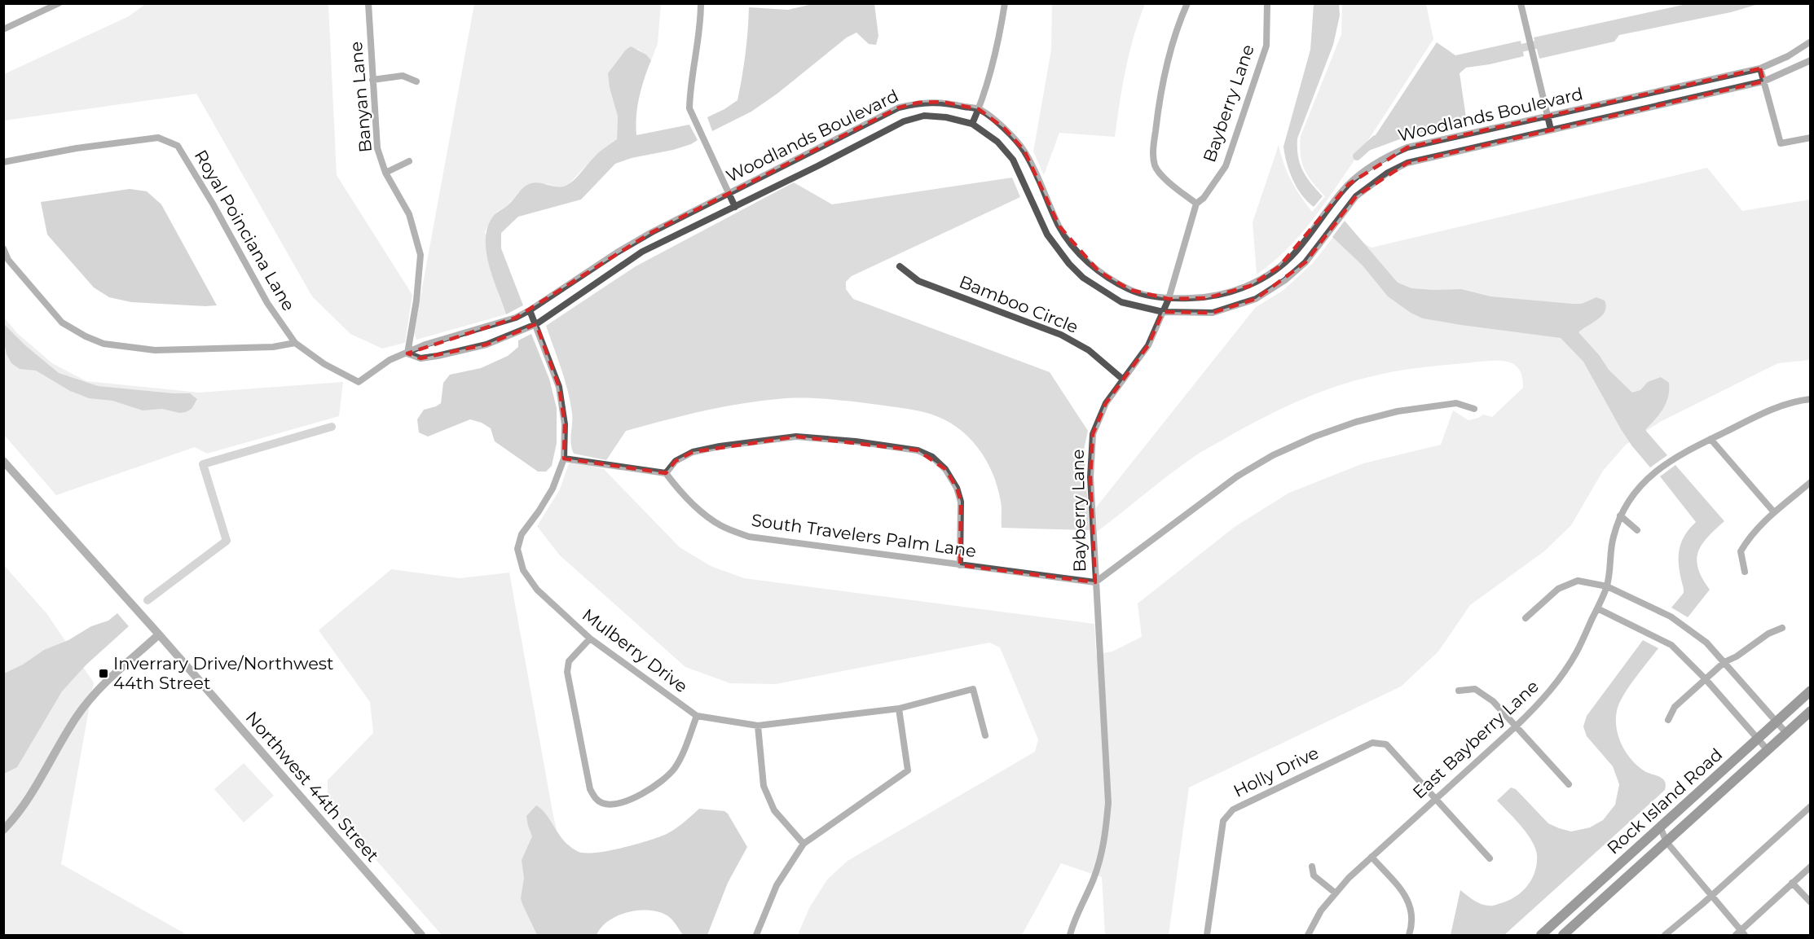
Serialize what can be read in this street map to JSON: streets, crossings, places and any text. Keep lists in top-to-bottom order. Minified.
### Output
{"streets":{"main road":["Rock Island Road"],"street":["Banyan Lane","Bayberry Lane","Woodlands Boulevard","Royal Poinciana Lane","Bamboo Circle","South Travelers Palm Lane","Mulberry Drive","East Bayberry Lane","Holly Drive","Northwest 44th Street"]},"crossings":[["Banyan Lane","Woodlands Boulevard"],["Bayberry Lane","Woodlands Boulevard"],["Bayberry Lane","Bamboo Circle"],["Bayberry Lane","South Travelers Palm Lane"],["Woodlands Boulevard","Royal Poinciana Lane"],["Woodlands Boulevard","Mulberry Drive"],["East Bayberry Lane","Holly Drive"]],"places":{"transit":["Inverrary Drive/Northwest 44th Street"]}}
